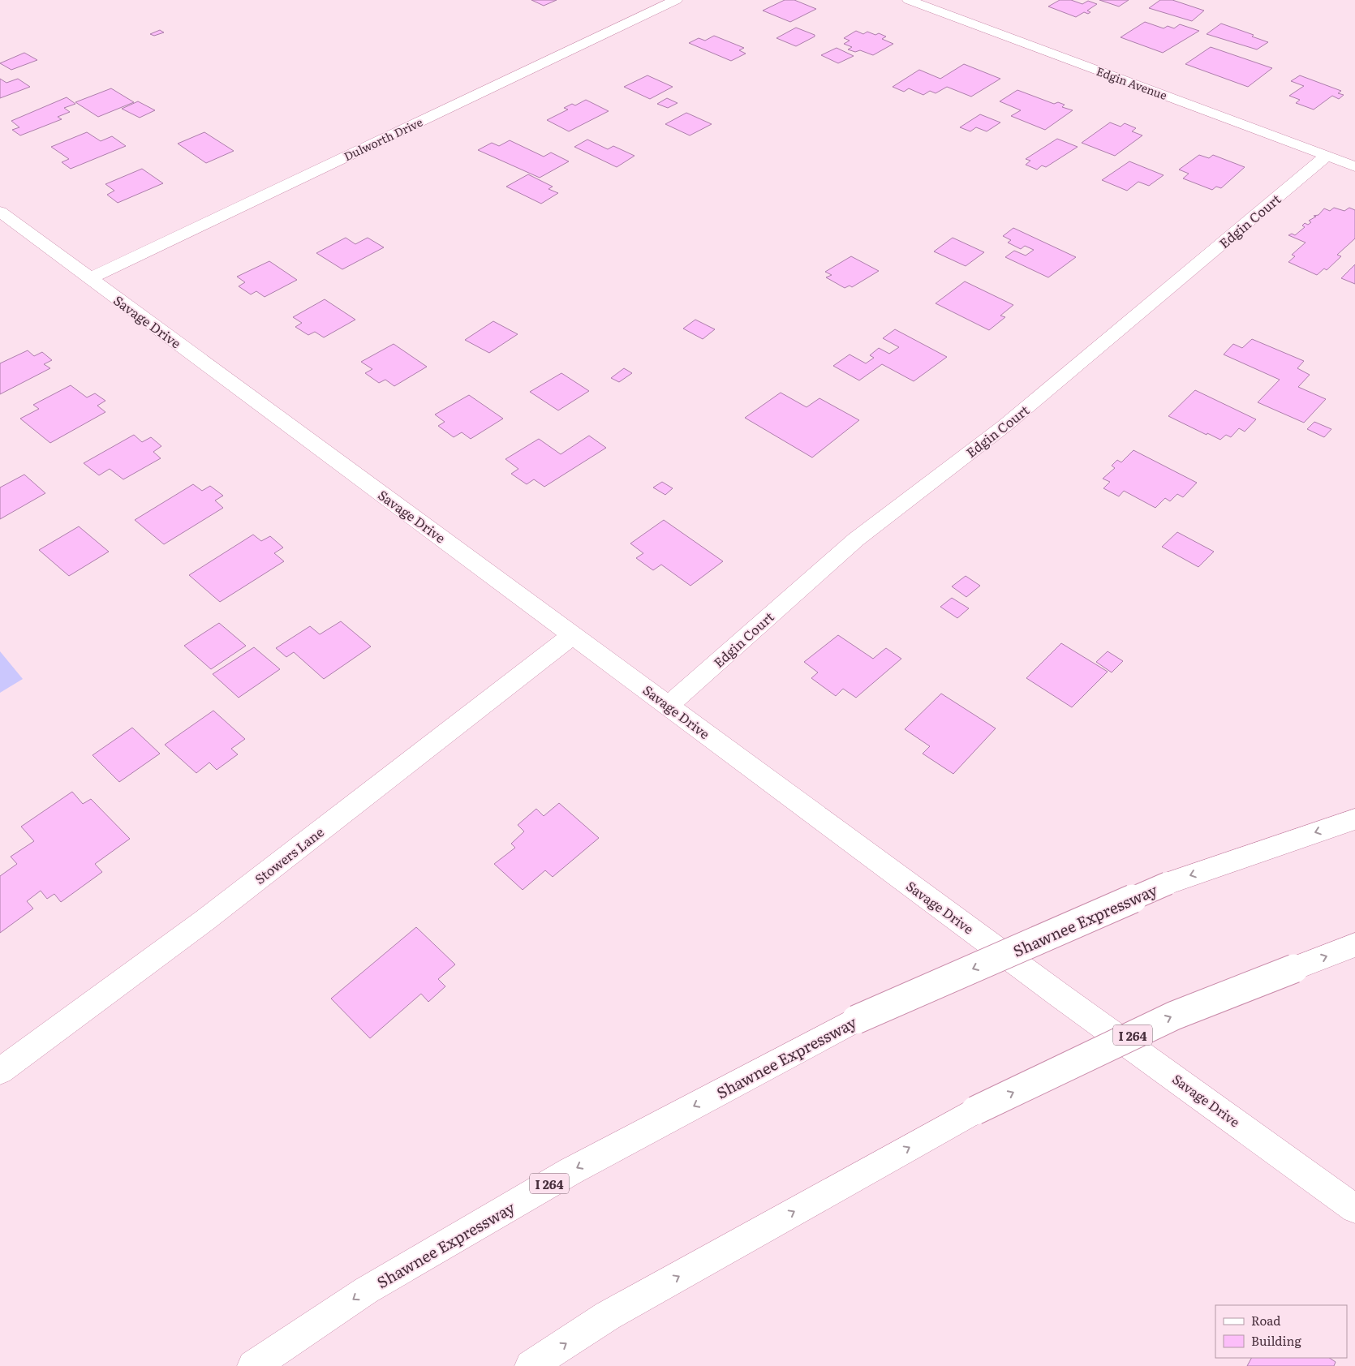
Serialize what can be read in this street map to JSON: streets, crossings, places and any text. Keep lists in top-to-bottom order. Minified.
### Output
{"streets":{"main road":["Edgin Avenue","Dulworth Drive","Edgin Court","Savage Drive","Stowers Lane","Shawnee Expressway","I 264"]},"crossings":[["Edgin Avenue","Edgin Court"],["Dulworth Drive","Savage Drive"],["Edgin Court","Savage Drive"],["Savage Drive","Stowers Lane"]],"legend":["Road","Building"]}
